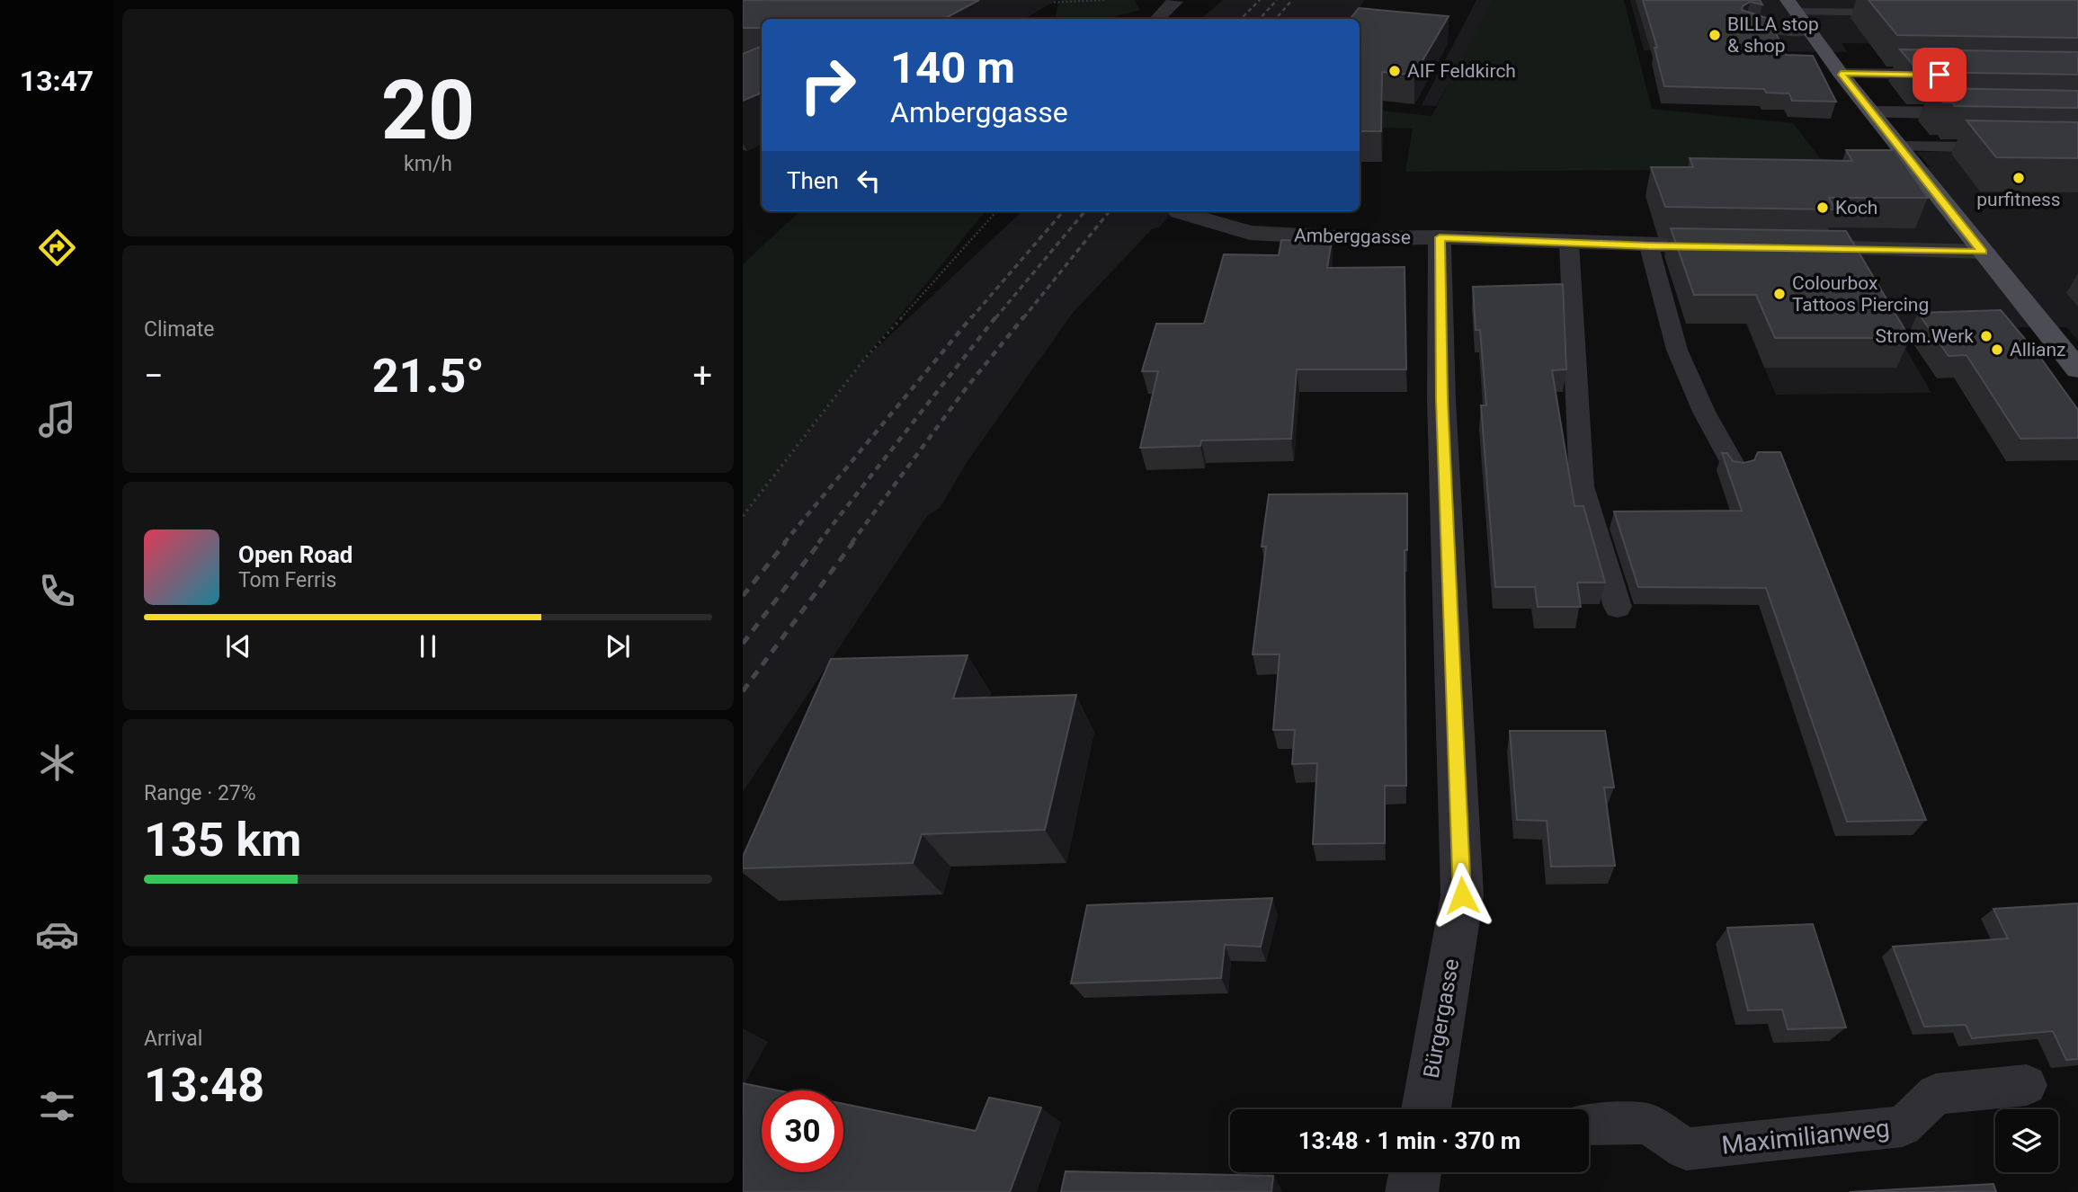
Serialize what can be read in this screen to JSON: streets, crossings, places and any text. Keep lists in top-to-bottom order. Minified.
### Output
{"streets":{"street":["Amberggasse","Bürgergasse"],"lane":["Maximilianweg"]},"crossings":[["Amberggasse","Bürgergasse"]],"places":["BILLA stop & shop","AIF Feldkirch","purfitness","Koch","Colourbox Tattoos Piercing","Strom.Werk","Allianz"],"page":{"tabs":"13:47","tile":[["20","km/h"],"Climate",["Range · 27%","135 km"],["Arrival","13:48"]],"turn":["140 m","Amberggasse"],"then":"Then","heat":["−","21.5°","+"],"song":["Open Road","Tom Ferris"],"limit":"30","trip":"13:48 · 1 min · 370 m"}}
